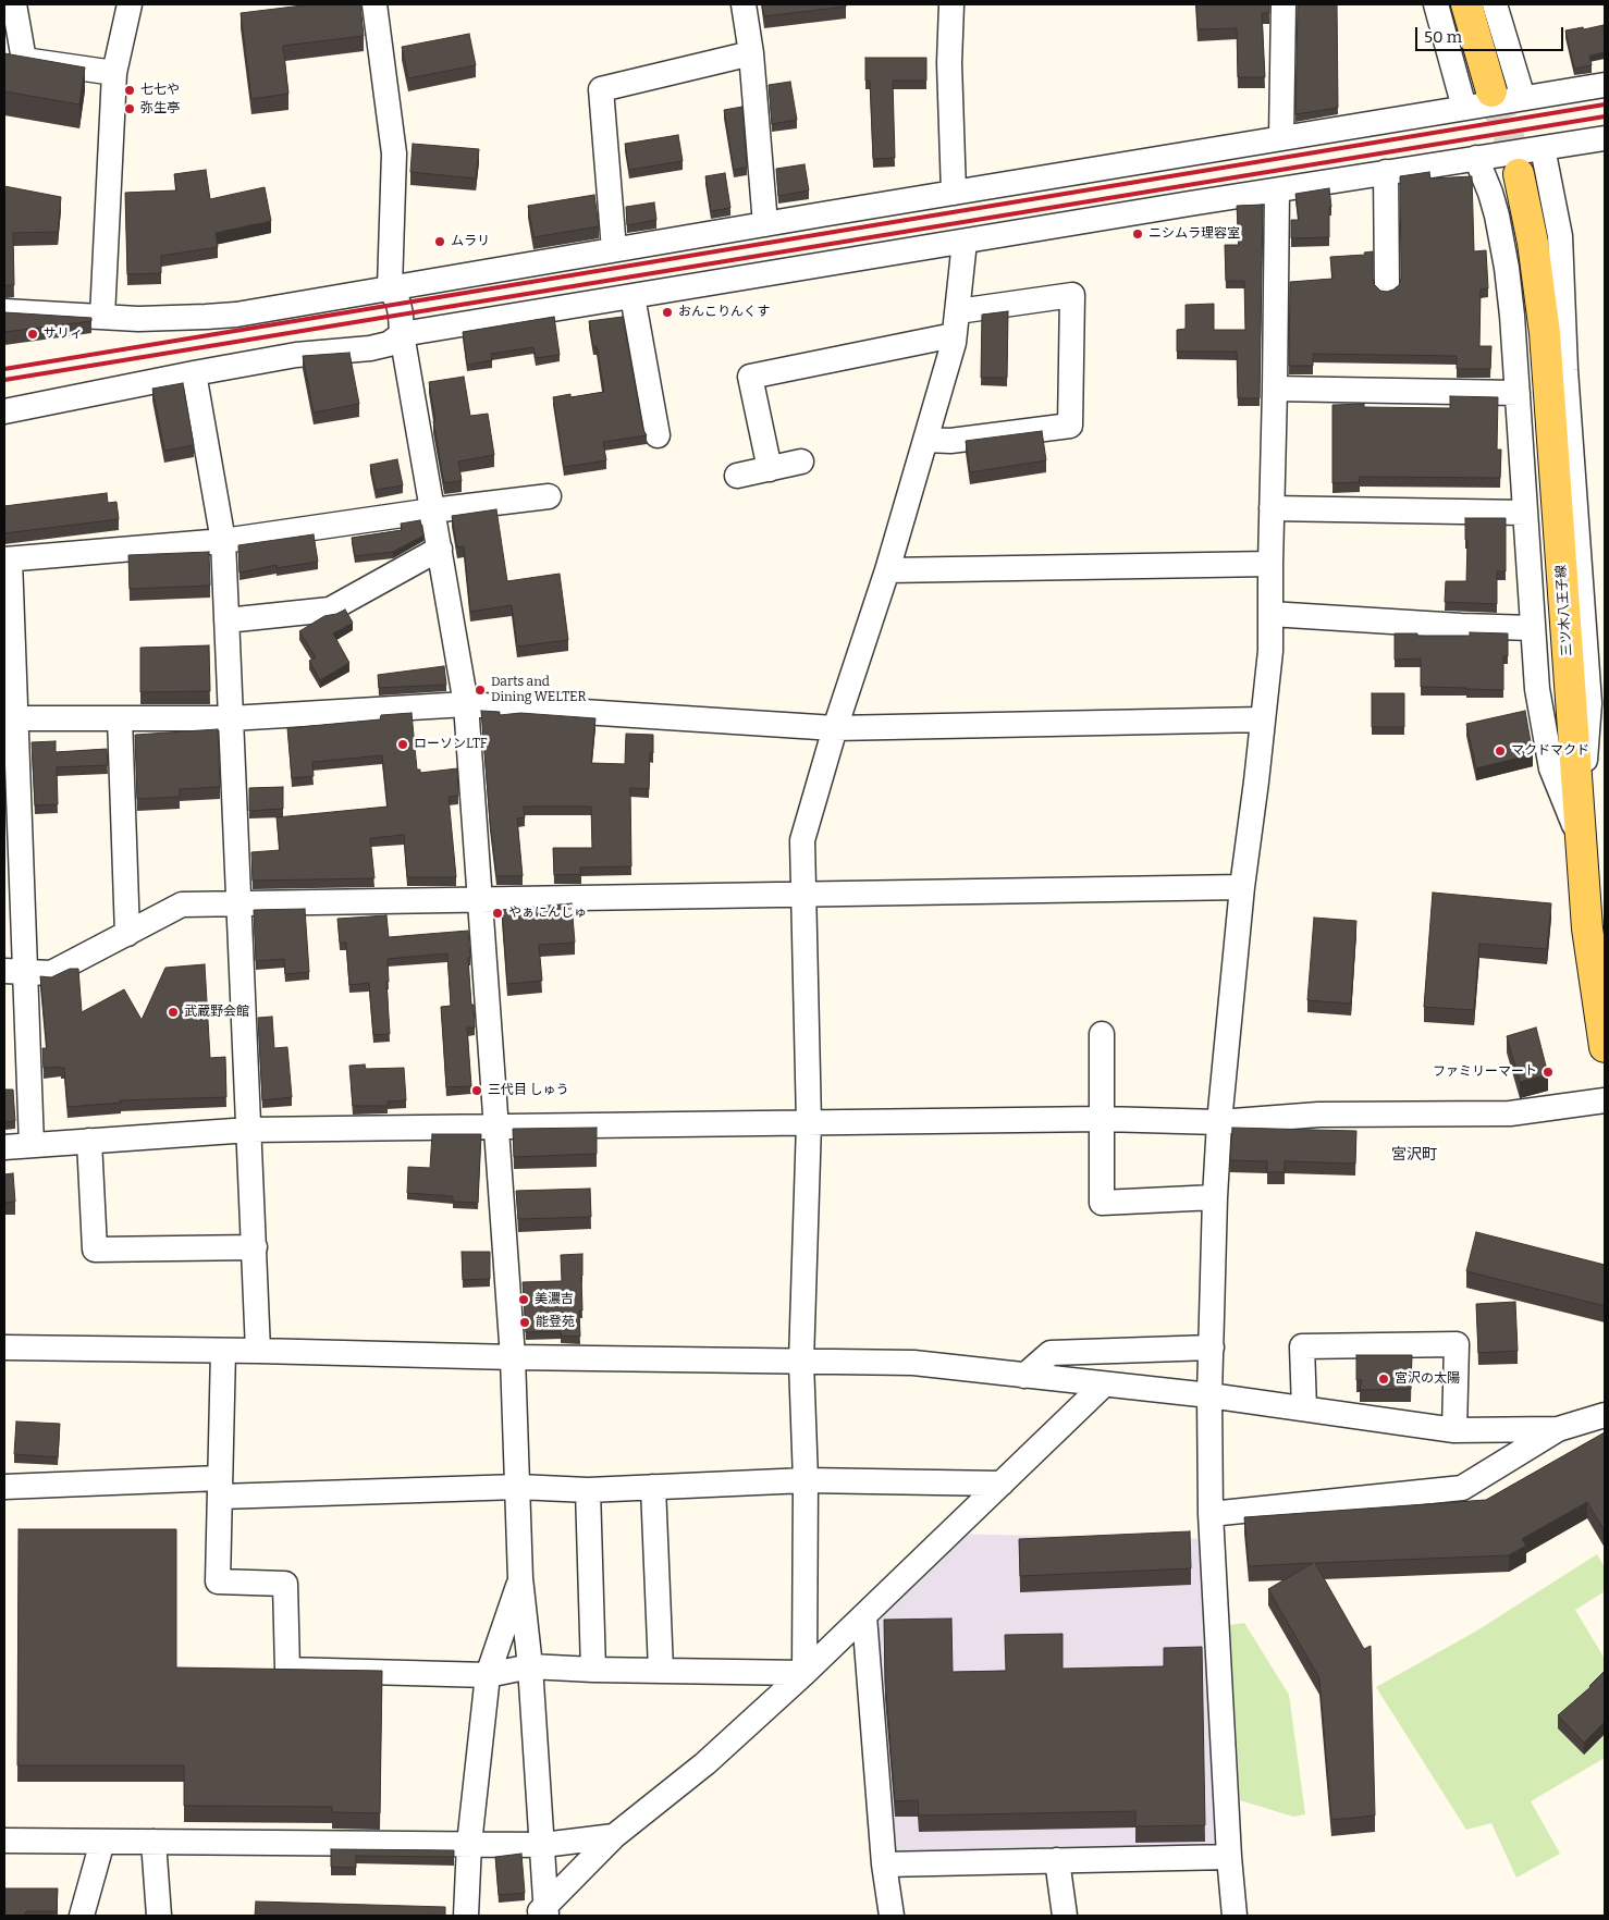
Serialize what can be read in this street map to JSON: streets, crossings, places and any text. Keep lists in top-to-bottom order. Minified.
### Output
{"streets":{"main road":["三ツ木八王子線"]},"districts":["宮沢町"],"places":["七七や","弥生亭","ニシムラ理容室","ムラリ","おんこりんくす","サリィ","Darts and Dining WELTER","ローソンLTF","マクドマクド","やぁにんじゅ","武蔵野会館","ファミリーマート","三代目 しゅう","美濃吉","能登苑","宮沢の太陽"],"scale_bar":"50 m"}
